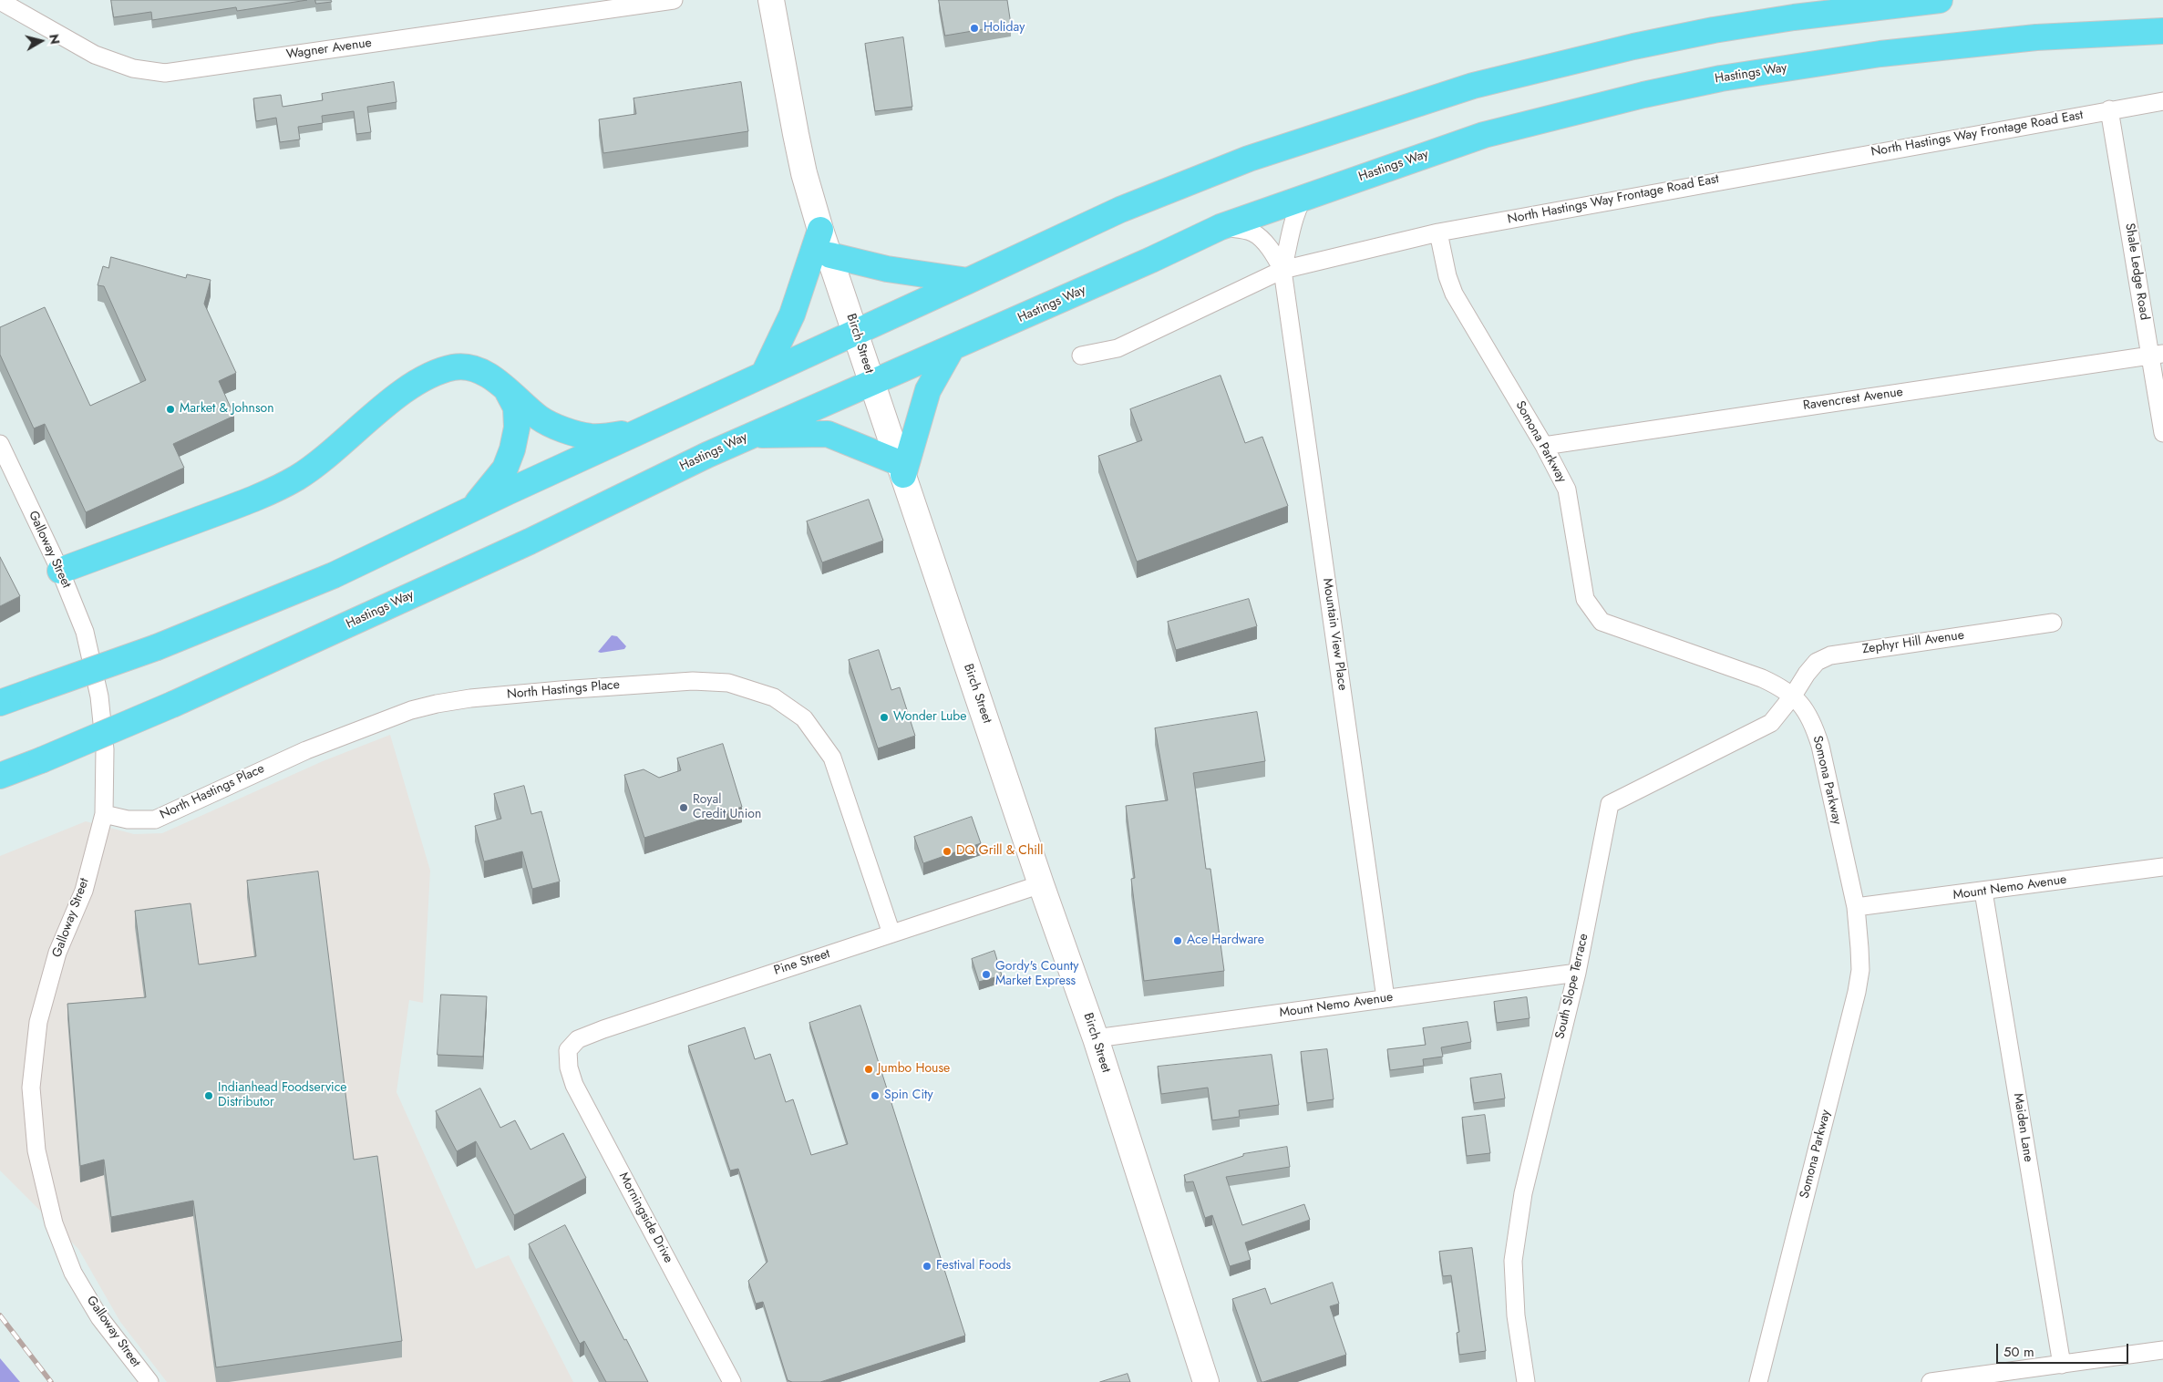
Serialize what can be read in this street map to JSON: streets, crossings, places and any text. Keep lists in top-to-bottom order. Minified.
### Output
{"streets":{"main road":["Hastings Way","Birch Street"],"street":["Wagner Avenue","North Hastings Way Frontage Road East","Shale Ledge Road","Ravencrest Avenue","Somona Parkway","Galloway Street","Mountain View Place","Zephyr Hill Avenue","North Hastings Place","Mount Nemo Avenue","Pine Street","South Slope Terrace","Maiden Lane","Morningside Drive"]},"crossings":[["Hastings Way","Birch Street"],["Hastings Way","Mountain View Place"],["North Hastings Way Frontage Road East","Shale Ledge Road"],["North Hastings Way Frontage Road East","Somona Parkway"],["North Hastings Way Frontage Road East","Mountain View Place"],["Shale Ledge Road","Ravencrest Avenue"],["Birch Street","Mount Nemo Avenue"],["Birch Street","Pine Street"],["Ravencrest Avenue","Somona Parkway"],["Somona Parkway","Zephyr Hill Avenue"],["Somona Parkway","Mount Nemo Avenue"],["Somona Parkway","South Slope Terrace"],["Galloway Street","North Hastings Place"],["Mountain View Place","Mount Nemo Avenue"],["Zephyr Hill Avenue","South Slope Terrace"],["North Hastings Place","Pine Street"],["Mount Nemo Avenue","South Slope Terrace"],["Mount Nemo Avenue","Maiden Lane"],["Pine Street","Morningside Drive"]],"places":["Holiday","Market & Johnson","Wonder Lube","Royal Credit Union","DQ Grill & Chill","Ace Hardware","Gordy's County Market Express","Jumbo House","Indianhead Foodservice Distributor","Spin City","Festival Foods"],"scale_bar":"50 m","north":"right"}
